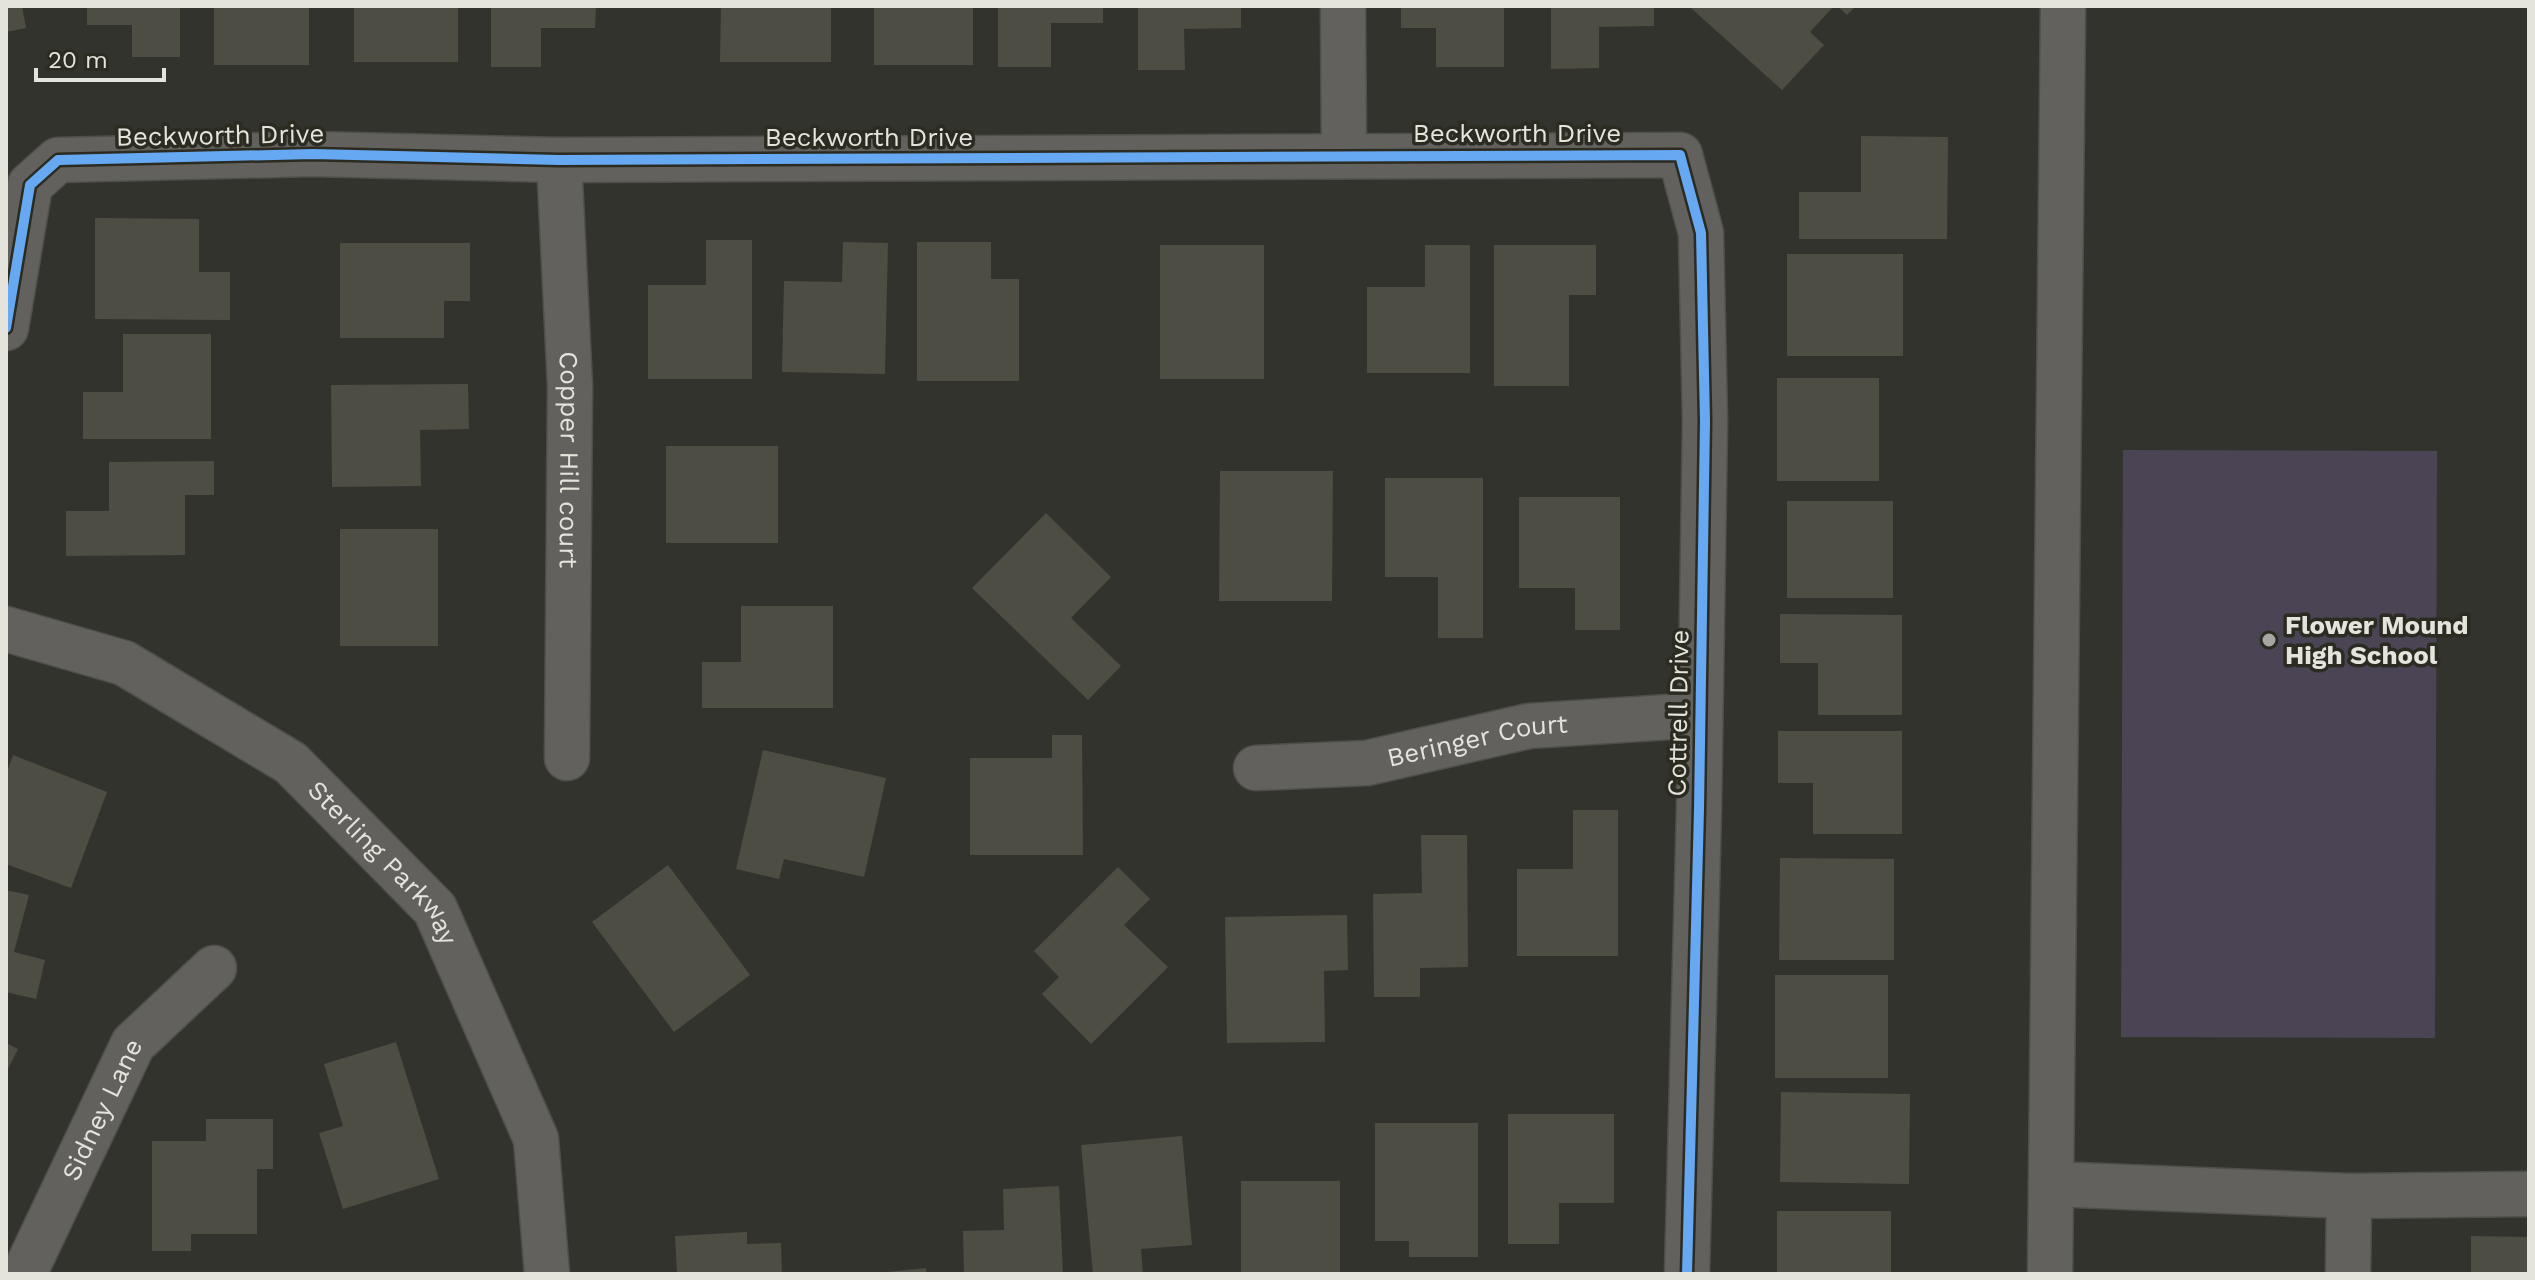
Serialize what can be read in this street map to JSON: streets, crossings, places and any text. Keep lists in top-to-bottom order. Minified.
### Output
{"streets":{"street":["Beckworth Drive","Copper Hill court","Cottrell Drive","Beringer Court","Sterling Parkway","Sidney Lane"]},"crossings":[["Beckworth Drive","Copper Hill court"],["Beckworth Drive","Cottrell Drive"],["Cottrell Drive","Beringer Court"]],"places":["Flower Mound High School"],"scale_bar":"20 m"}
